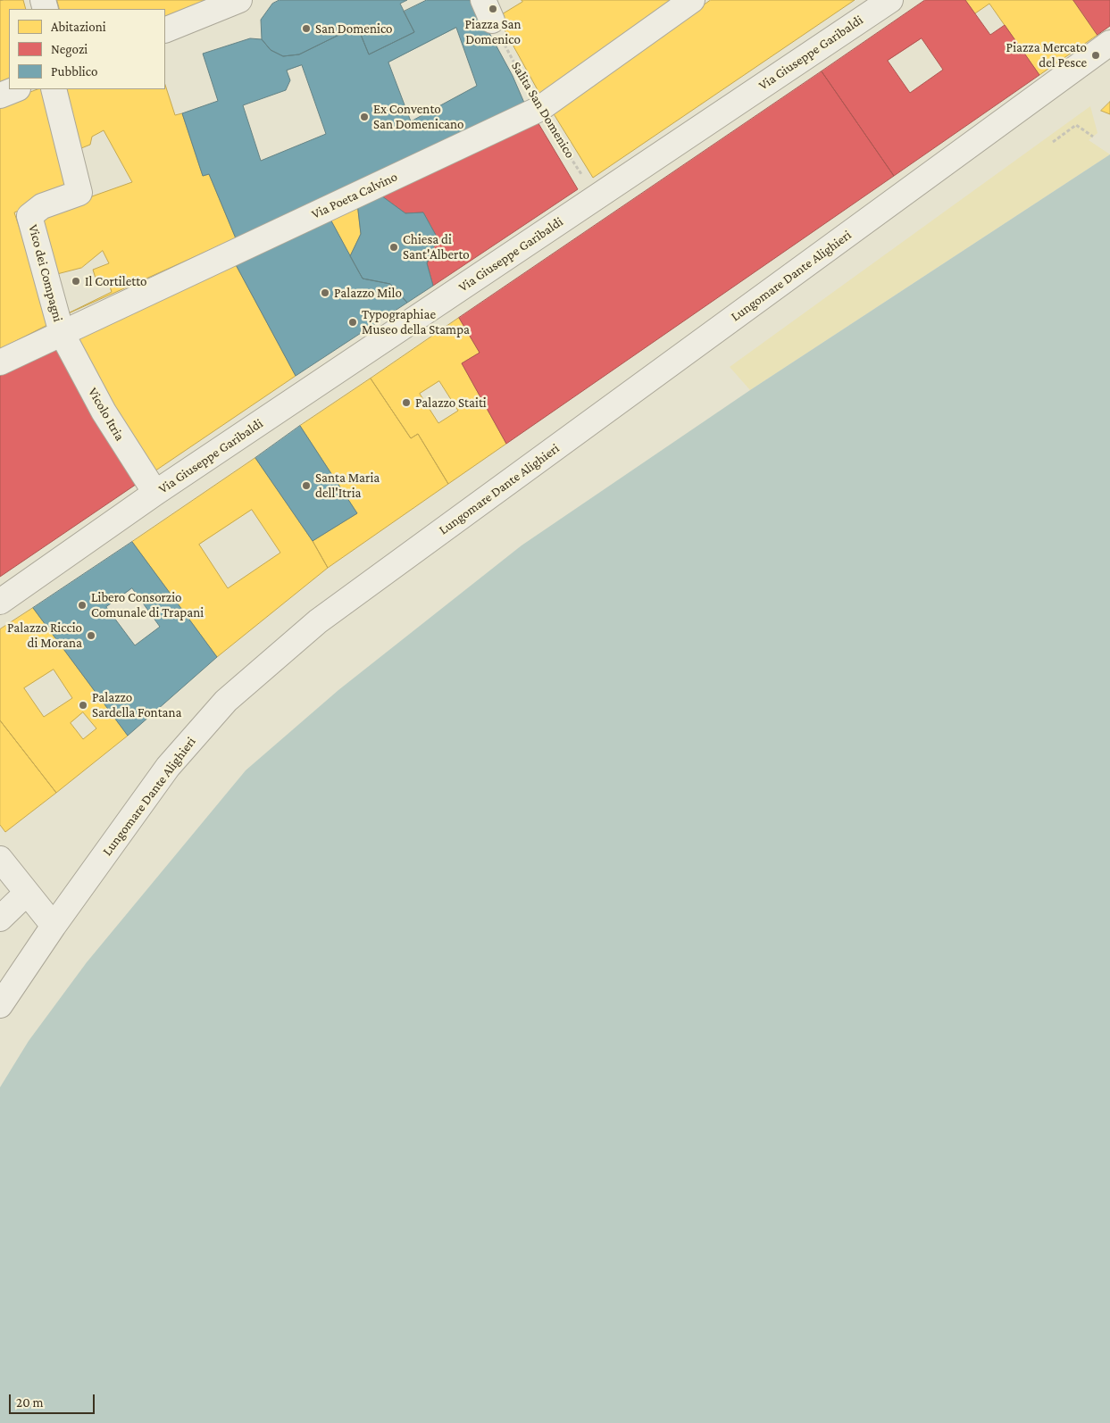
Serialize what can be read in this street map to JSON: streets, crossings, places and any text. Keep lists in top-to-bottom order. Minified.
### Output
{"streets":{"street":["Via Giuseppe Garibaldi","Via Poeta Calvino","Vico dei Compagni","Lungomare Dante Alighieri","Vicolo Itria"],"path":["Salita San Domenico"]},"crossings":[["Via Giuseppe Garibaldi","Salita San Domenico"],["Via Giuseppe Garibaldi","Vicolo Itria"],["Salita San Domenico","Via Poeta Calvino"],["Via Poeta Calvino","Vico dei Compagni"],["Via Poeta Calvino","Vicolo Itria"],["Vico dei Compagni","Vicolo Itria"]],"places":["Piazza San Domenico","San Domenico","Piazza Mercato del Pesce","Ex Convento San Domenicano","Chiesa di Sant'Alberto","Il Cortiletto","Palazzo Milo","Typographiae Museo della Stampa","Palazzo Staiti","Santa Maria dell'Itria","Libero Consorzio Comunale di Trapani","Palazzo Riccio di Morana","Palazzo Sardella Fontana"],"legend":["Abitazioni","Negozi","Pubblico"],"scale_bar":"20 m"}
